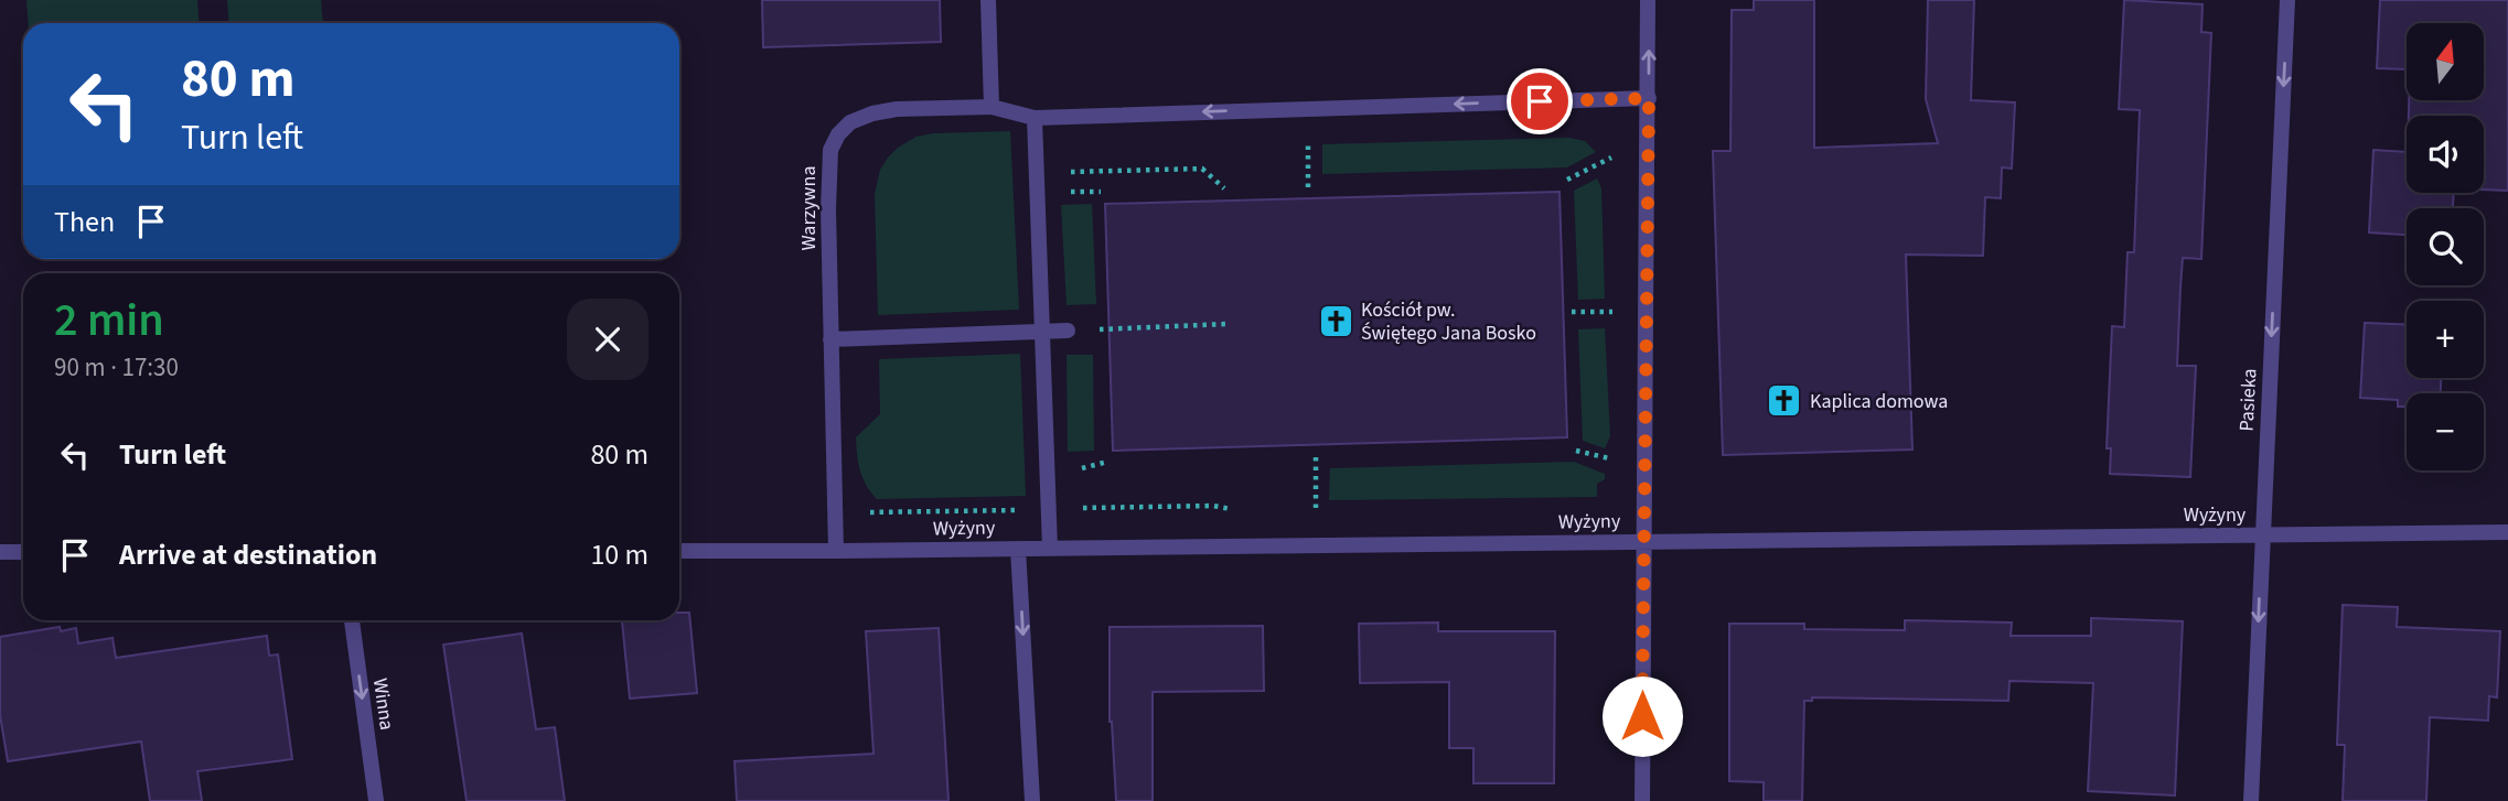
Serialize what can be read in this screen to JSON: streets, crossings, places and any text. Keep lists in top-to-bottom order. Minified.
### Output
{"streets":{"street":["Warzywna","Pasieka","Wyżyny","Winna"]},"crossings":[["Warzywna","Wyżyny"],["Pasieka","Wyżyny"]],"one_way":["Warzywna","Pasieka","Winna"],"places":{"church":["Kościół pw. Świętego Jana Bosko","Kaplica domowa"]},"north":"top","page":{"map_buttons":["+","−"],"turn":["80 m","Turn left"],"then":"Then","heading":["2 min","90 m · 17:30"],"list":[{"name":"Turn left","value":"80 m"},{"name":"Arrive at destination","value":"10 m"}]}}
